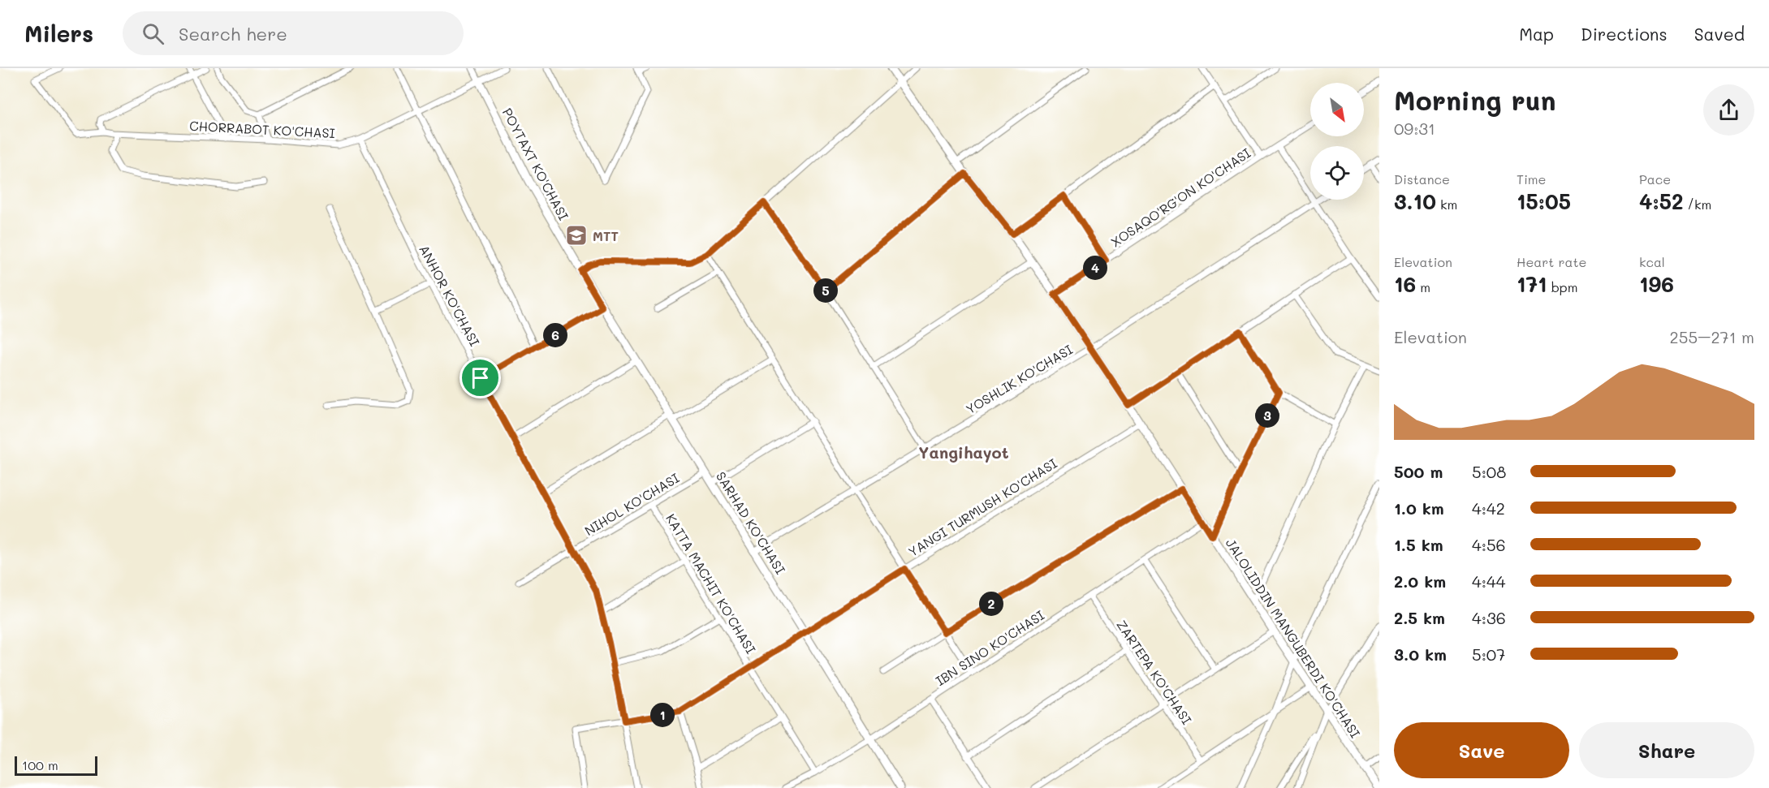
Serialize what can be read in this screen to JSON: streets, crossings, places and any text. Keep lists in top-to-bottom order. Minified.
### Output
{"streets":{"street":["CHORRABOT KO'CHASI","POYTAXT KO'CHASI","XOSAQO'RG'ON KO'CHASI","ANHOR KO'CHASI","YOSHLIK KO'CHASI","NIHOL KO'CHASI","YANGI TURMUSH KO'CHASI","SARHAD KO'CHASI","KATTA MACHIT KO'CHASI","JALOLIDDIN MANGUBERDI KO'CHASI","IBN SINO KO'CHASI","ZARTEPA KO'CHASI"]},"crossings":[["CHORRABOT KO'CHASI","POYTAXT KO'CHASI"],["CHORRABOT KO'CHASI","ANHOR KO'CHASI"],["POYTAXT KO'CHASI","SARHAD KO'CHASI"],["XOSAQO'RG'ON KO'CHASI","JALOLIDDIN MANGUBERDI KO'CHASI"],["ANHOR KO'CHASI","NIHOL KO'CHASI"],["ANHOR KO'CHASI","YANGI TURMUSH KO'CHASI"],["YOSHLIK KO'CHASI","SARHAD KO'CHASI"],["YOSHLIK KO'CHASI","JALOLIDDIN MANGUBERDI KO'CHASI"],["NIHOL KO'CHASI","SARHAD KO'CHASI"],["NIHOL KO'CHASI","KATTA MACHIT KO'CHASI"],["YANGI TURMUSH KO'CHASI","SARHAD KO'CHASI"],["YANGI TURMUSH KO'CHASI","KATTA MACHIT KO'CHASI"],["YANGI TURMUSH KO'CHASI","JALOLIDDIN MANGUBERDI KO'CHASI"],["SARHAD KO'CHASI","IBN SINO KO'CHASI"],["KATTA MACHIT KO'CHASI","IBN SINO KO'CHASI"],["JALOLIDDIN MANGUBERDI KO'CHASI","IBN SINO KO'CHASI"],["IBN SINO KO'CHASI","ZARTEPA KO'CHASI"]],"districts":["Yangihayot"],"places":{"school or university":["MTT"]},"scale_bar":"100 m","north":"bottom right","page":{"header":"Milers","search":"Search here","nav":["Map","Directions","Saved"],"heading":["Morning run","09:31"],"stats":[["Distance","3.10 km"],["Time","15:05"],["Pace","4:52 /km"],["Elevation","16 m"],["Heart rate","171 bpm"],["kcal","196"]],"pins":["4","5","6","3","2","1"],"chart":["Elevation","255–271 m"],"list":[{"name":"500 m","note":"5:08"},{"name":"1.0 km","note":"4:42"},{"name":"1.5 km","note":"4:56"},{"name":"2.0 km","note":"4:44"},{"name":"2.5 km","note":"4:36"},{"name":"3.0 km","note":"5:07"}],"buttons":["Save","Share"],"scale":"100 m"}}
